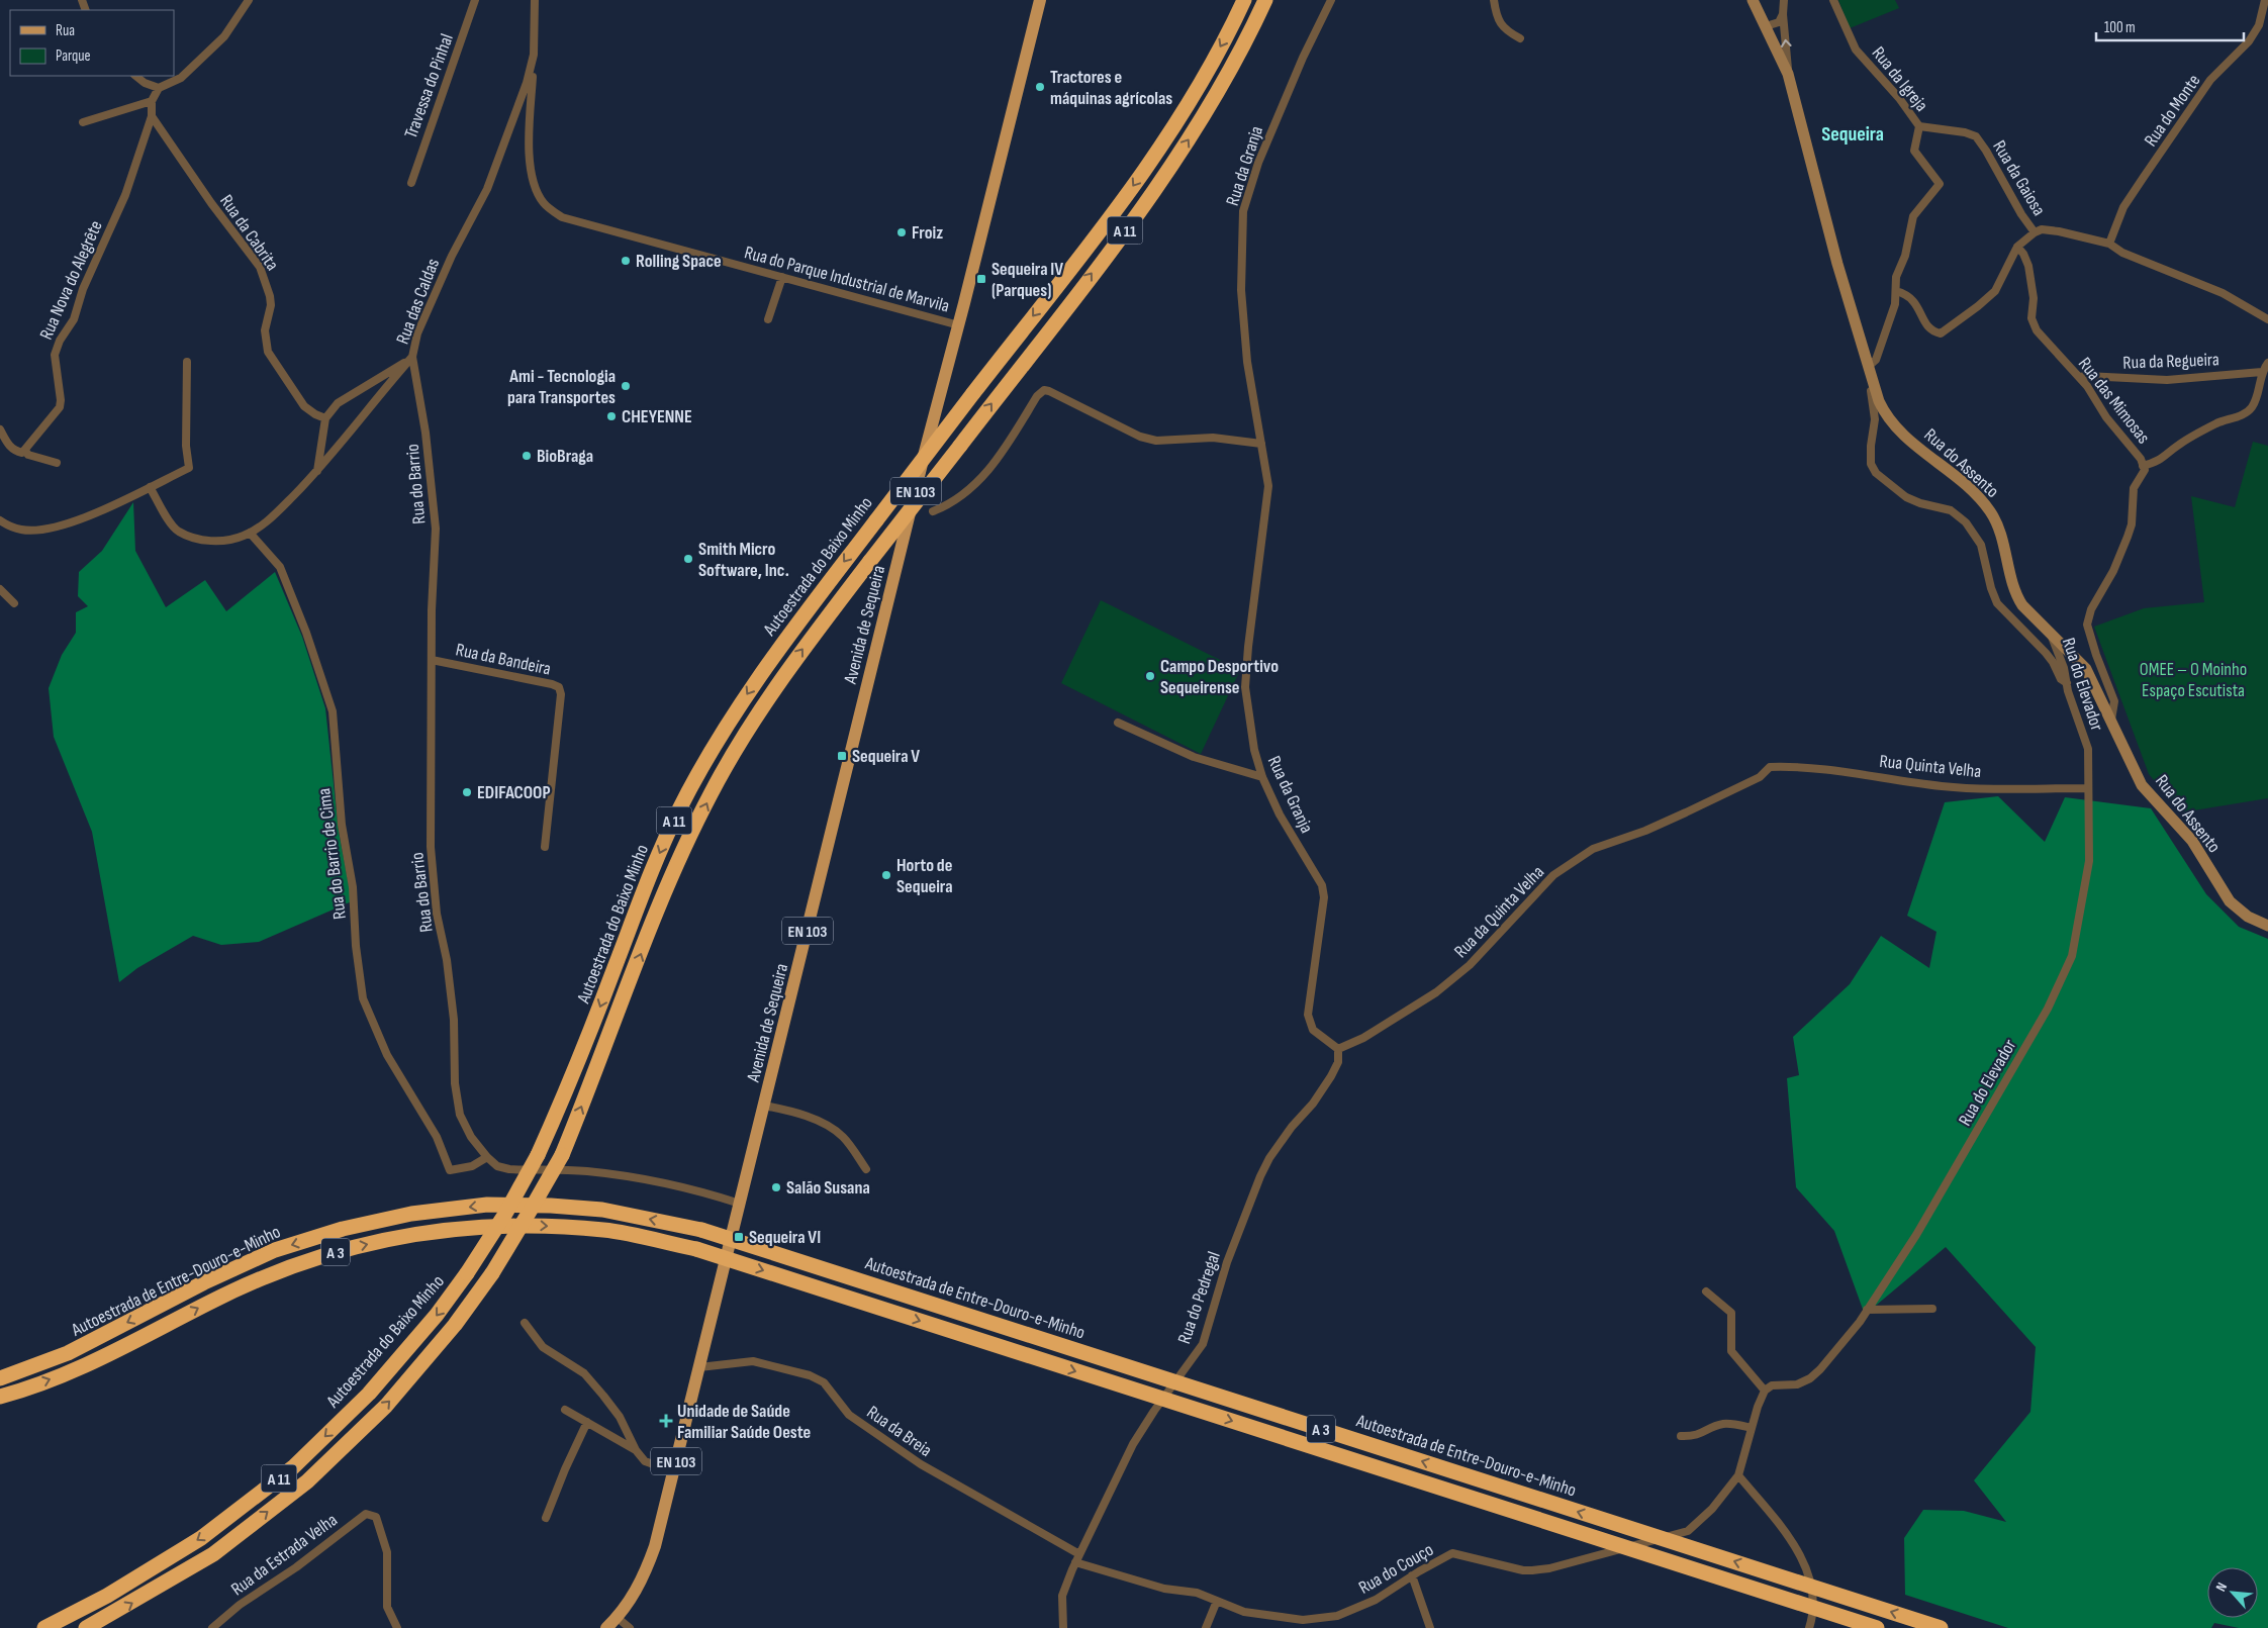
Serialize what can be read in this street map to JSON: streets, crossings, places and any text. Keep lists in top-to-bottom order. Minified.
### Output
{"streets":{"highway":["A 11","Autoestrada do Baixo Minho","A 3","Autoestrada de Entre-Douro-e-Minho"],"main road":["EN 103","Avenida de Sequeira"],"street":["Rua da Igreja","Travessa do Pinhal","Rua do Monte","Rua da Granja","Rua da Gaiosa","Rua da Cabrita","Rua do Parque Industrial de Marvila","Rua Nova do Alegrête","Rua das Caldas","Rua da Regueira","Rua das Mimosas","Rua do Assento","Rua do Barrio","Rua da Bandeira","Rua do Elevador","Rua Quinta Velha","Rua do Barrio de Cima","Rua da Quinta Velha","Rua do Pedregal","Rua da Breia","Rua da Estrada Velha","Rua do Couço"]},"crossings":[["Rua da Igreja","Rua da Gaiosa"],["Rua da Igreja","Rua do Assento"],["Rua da Granja","Rua da Quinta Velha"],["Rua da Granja","Rua do Pedregal"],["Rua da Cabrita","Rua Nova do Alegrête"],["Rua do Parque Industrial de Marvila","Rua das Caldas"],["Rua do Parque Industrial de Marvila","EN 103"],["Rua do Parque Industrial de Marvila","Avenida de Sequeira"],["Rua das Caldas","Rua do Barrio"],["Rua das Caldas","Rua do Barrio de Cima"],["Rua da Regueira","Rua das Mimosas"],["Rua das Mimosas","Rua do Assento"],["Rua do Assento","Rua do Elevador"],["Rua do Barrio","Avenida de Sequeira"],["Rua do Barrio","Rua da Bandeira"],["Rua do Barrio","Rua do Barrio de Cima"],["EN 103","Avenida de Sequeira"],["Avenida de Sequeira","Rua da Breia"],["Rua do Elevador","Rua Quinta Velha"],["Rua Quinta Velha","Rua da Quinta Velha"],["Rua da Quinta Velha","Rua do Pedregal"],["Rua do Pedregal","Rua da Breia"],["Rua do Pedregal","Rua do Couço"]],"districts":["Sequeira"],"parks":["OMEE – O Moinho Espaço Escutista"],"places":{"other":["Tractores e máquinas agrícolas","Froiz","Rolling Space","Ami - Tecnologia para Transportes","CHEYENNE","BioBraga","Smith Micro Software, Inc.","Campo Desportivo Sequeirense","EDIFACOOP","Horto de Sequeira","Salão Susana"],"transit":["Sequeira IV (Parques)","Sequeira V","Sequeira VI"],"health":["Unidade de Saúde Familiar Saúde Oeste"]},"legend":["Rua","Parque"],"scale_bar":"100 m","north":"top left"}
